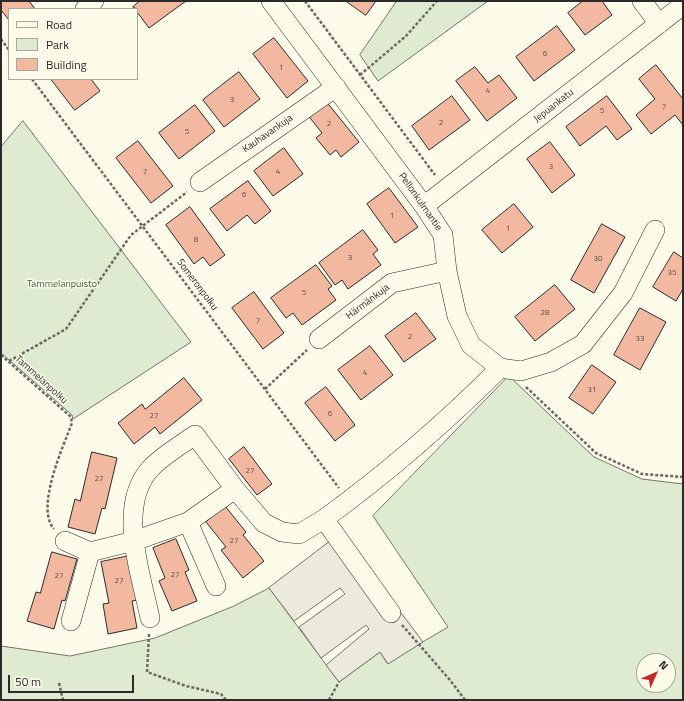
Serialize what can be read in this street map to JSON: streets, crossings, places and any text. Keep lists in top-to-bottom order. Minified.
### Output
{"streets":{"street":["Jepuankatu","Kauhavankuja","Pellonkulmantie","Härmänkuja"],"path":["Someronpolku","Tammelanpolku"]},"crossings":[["Jepuankatu","Pellonkulmantie"],["Kauhavankuja","Pellonkulmantie"],["Pellonkulmantie","Härmänkuja"]],"parks":["Tammelanpuisto"],"house_numbers":["6","1","4","3","7","5","2","2","5","3","7","4","6","1","1","8","3","30","35","5","28","7","2","33","4","31","6","27","27","27","27","27","27","27"],"legend":["Road","Park","Building"],"scale_bar":"50 m","north":"top right"}
